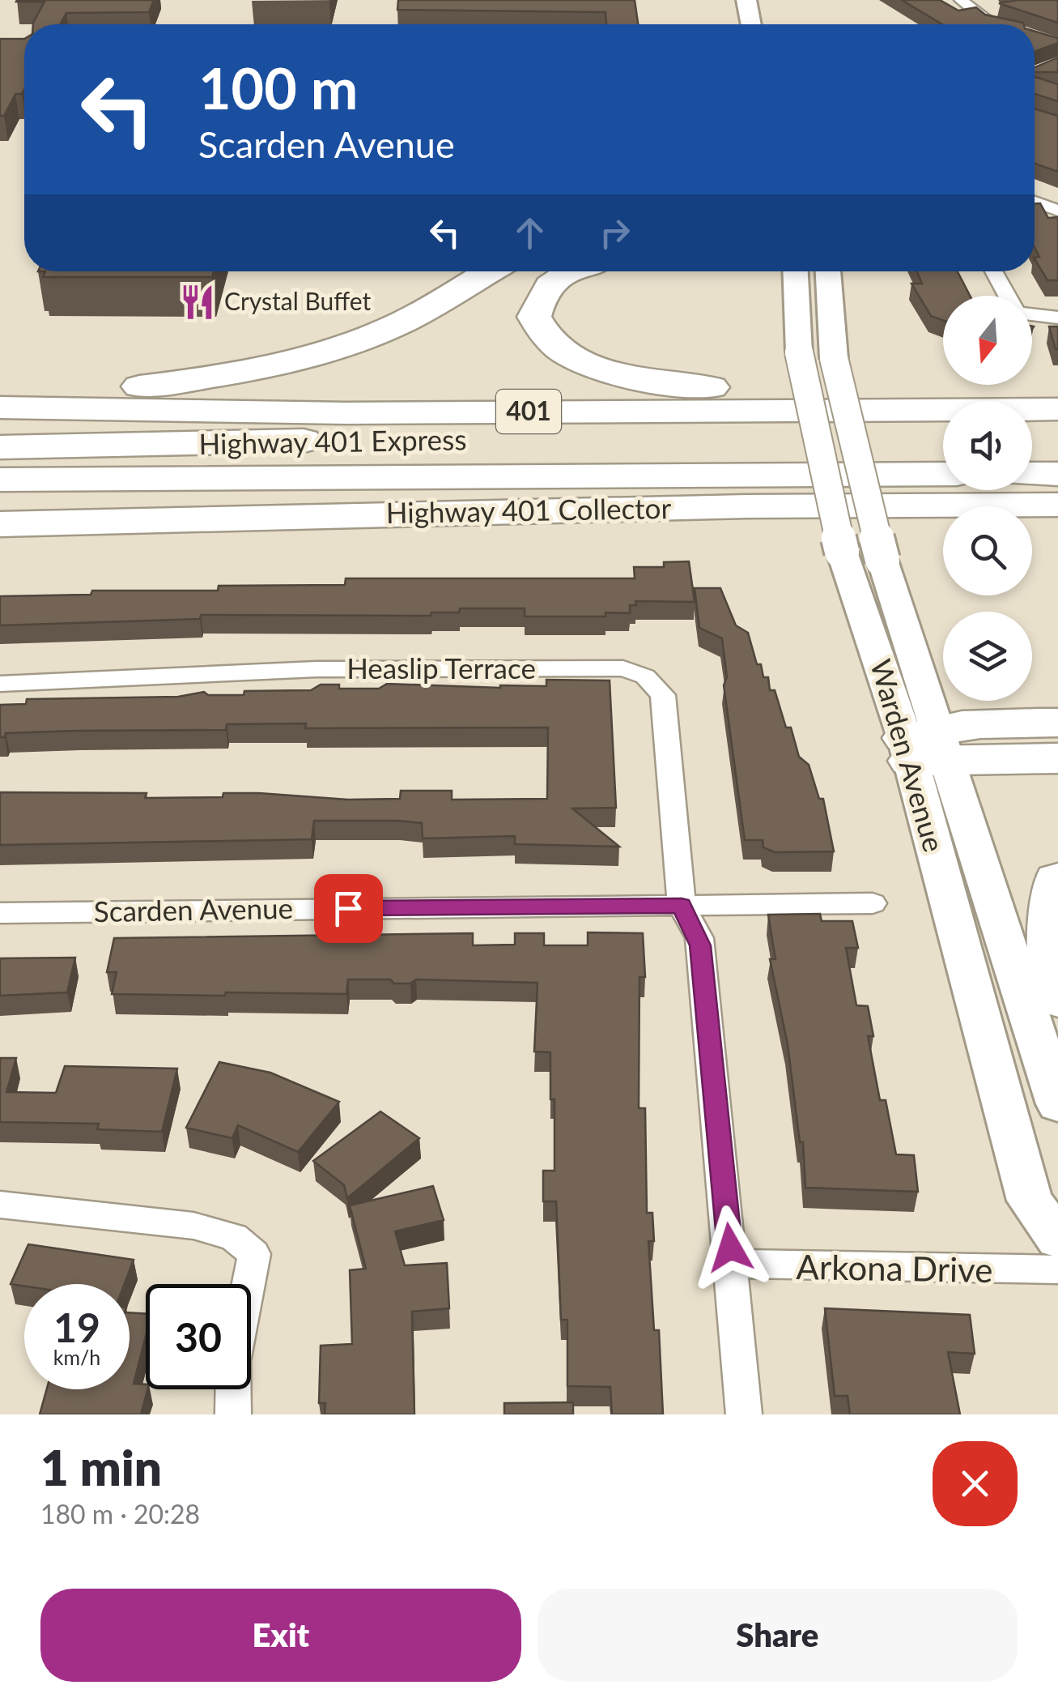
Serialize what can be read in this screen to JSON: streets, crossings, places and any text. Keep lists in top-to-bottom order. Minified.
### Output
{"streets":{"highway":["401","Highway 401 Express","Highway 401 Collector"],"main road":["Warden Avenue"],"street":["Heaslip Terrace","Scarden Avenue","Arkona Drive"]},"crossings":[["Heaslip Terrace","Scarden Avenue"]],"places":{"restaurant":["Crystal Buffet"]},"north":"bottom","page":{"turn":["100 m","Scarden Avenue"],"speed":"19 km/h","limit":"30","heading":["1 min","180 m · 20:28"],"buttons":["Exit","Share"]}}
